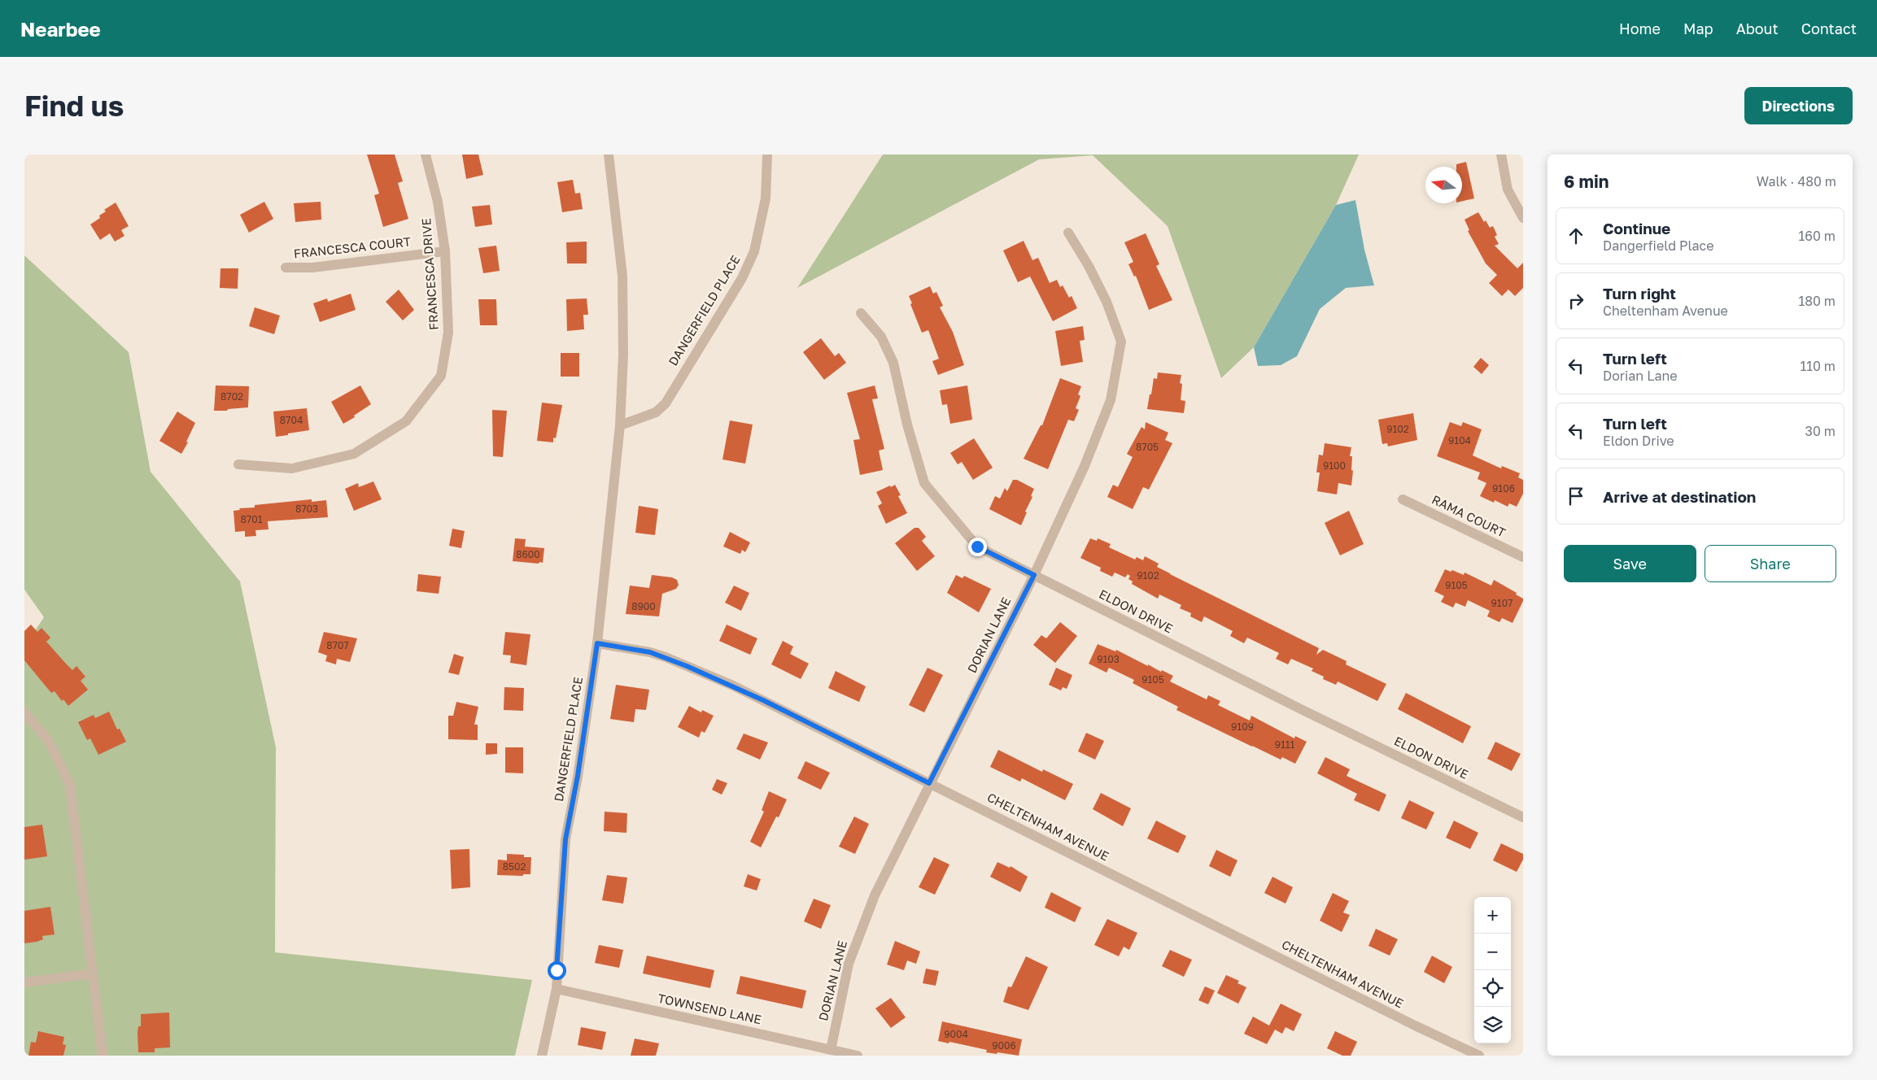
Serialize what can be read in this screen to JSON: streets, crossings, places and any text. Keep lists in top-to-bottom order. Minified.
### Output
{"streets":{"street":["FRANCESCA COURT","FRANCESCA DRIVE","DANGERFIELD PLACE","RAMA COURT","ELDON DRIVE","DORIAN LANE","CHELTENHAM AVENUE","TOWNSEND LANE"]},"crossings":[["FRANCESCA COURT","FRANCESCA DRIVE"],["DANGERFIELD PLACE","CHELTENHAM AVENUE"],["DANGERFIELD PLACE","TOWNSEND LANE"],["ELDON DRIVE","DORIAN LANE"],["DORIAN LANE","CHELTENHAM AVENUE"],["DORIAN LANE","TOWNSEND LANE"]],"house_numbers":["8702","8704","9102","9104","8705","9100","9106","8703","8701","8600","9102","9105","9107","8900","8707","9103","9105","9109","9111","8502","9004","9006"],"north":"left","page":{"header":"Nearbee","nav":["Home","Map","About","Contact"],"buttons":["Directions",["Save","Share"]],"title":"Find us","heading":["6 min","Walk · 480 m"],"list":[["Continue","Dangerfield Place","160 m"],["Turn right","Cheltenham Avenue","180 m"],["Turn left","Dorian Lane","110 m"],["Turn left","Eldon Drive","30 m"],"Arrive at destination"],"map_buttons":["+","−"]}}
